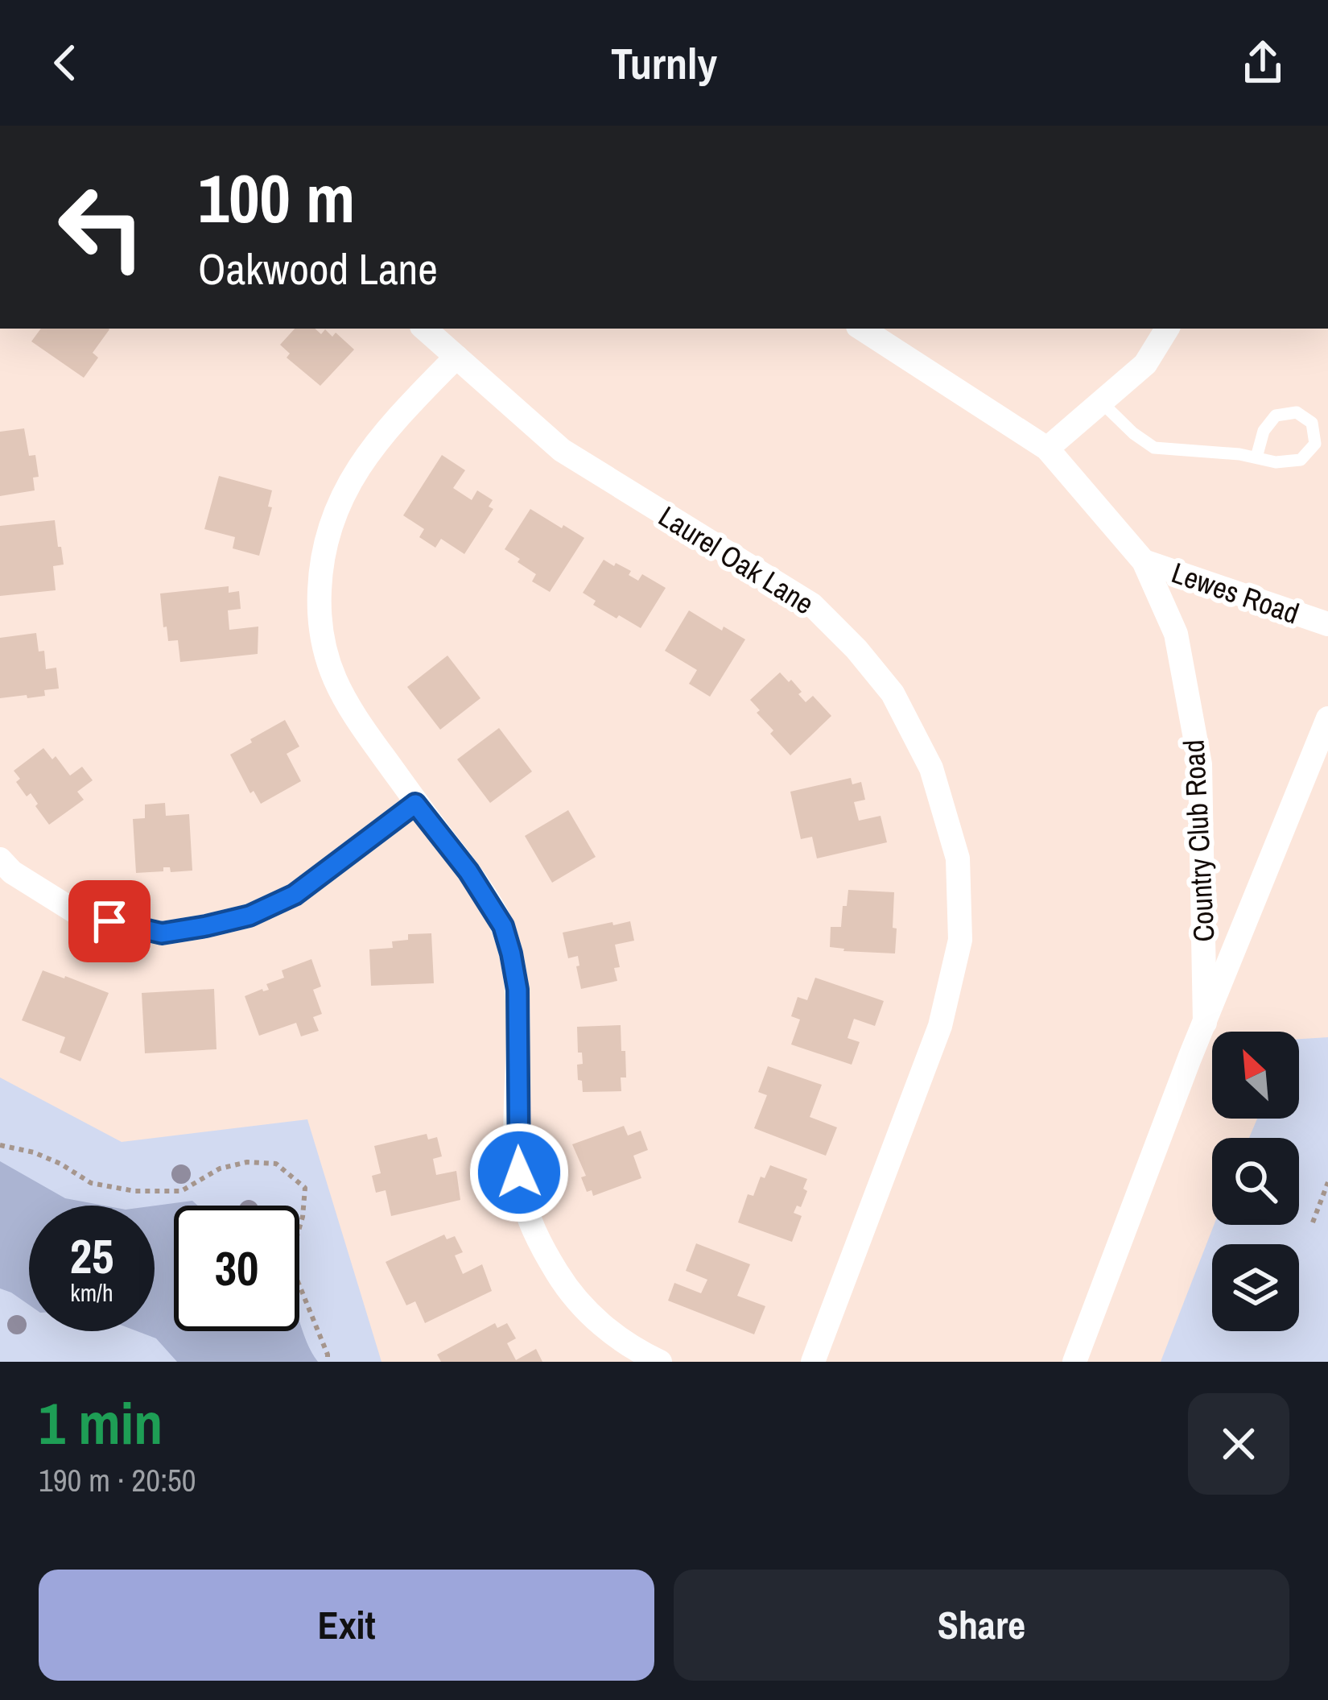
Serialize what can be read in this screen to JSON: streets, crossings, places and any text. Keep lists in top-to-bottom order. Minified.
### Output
{"streets":{"street":["Laurel Oak Lane","Lewes Road","Country Club Road"]},"crossings":[["Lewes Road","Country Club Road"]],"north":"top left","page":{"header":"Turnly","turn":["100 m","Oakwood Lane"],"speed":"25 km/h","limit":"30","heading":["1 min","190 m · 20:50"],"buttons":["Exit","Share"]}}
